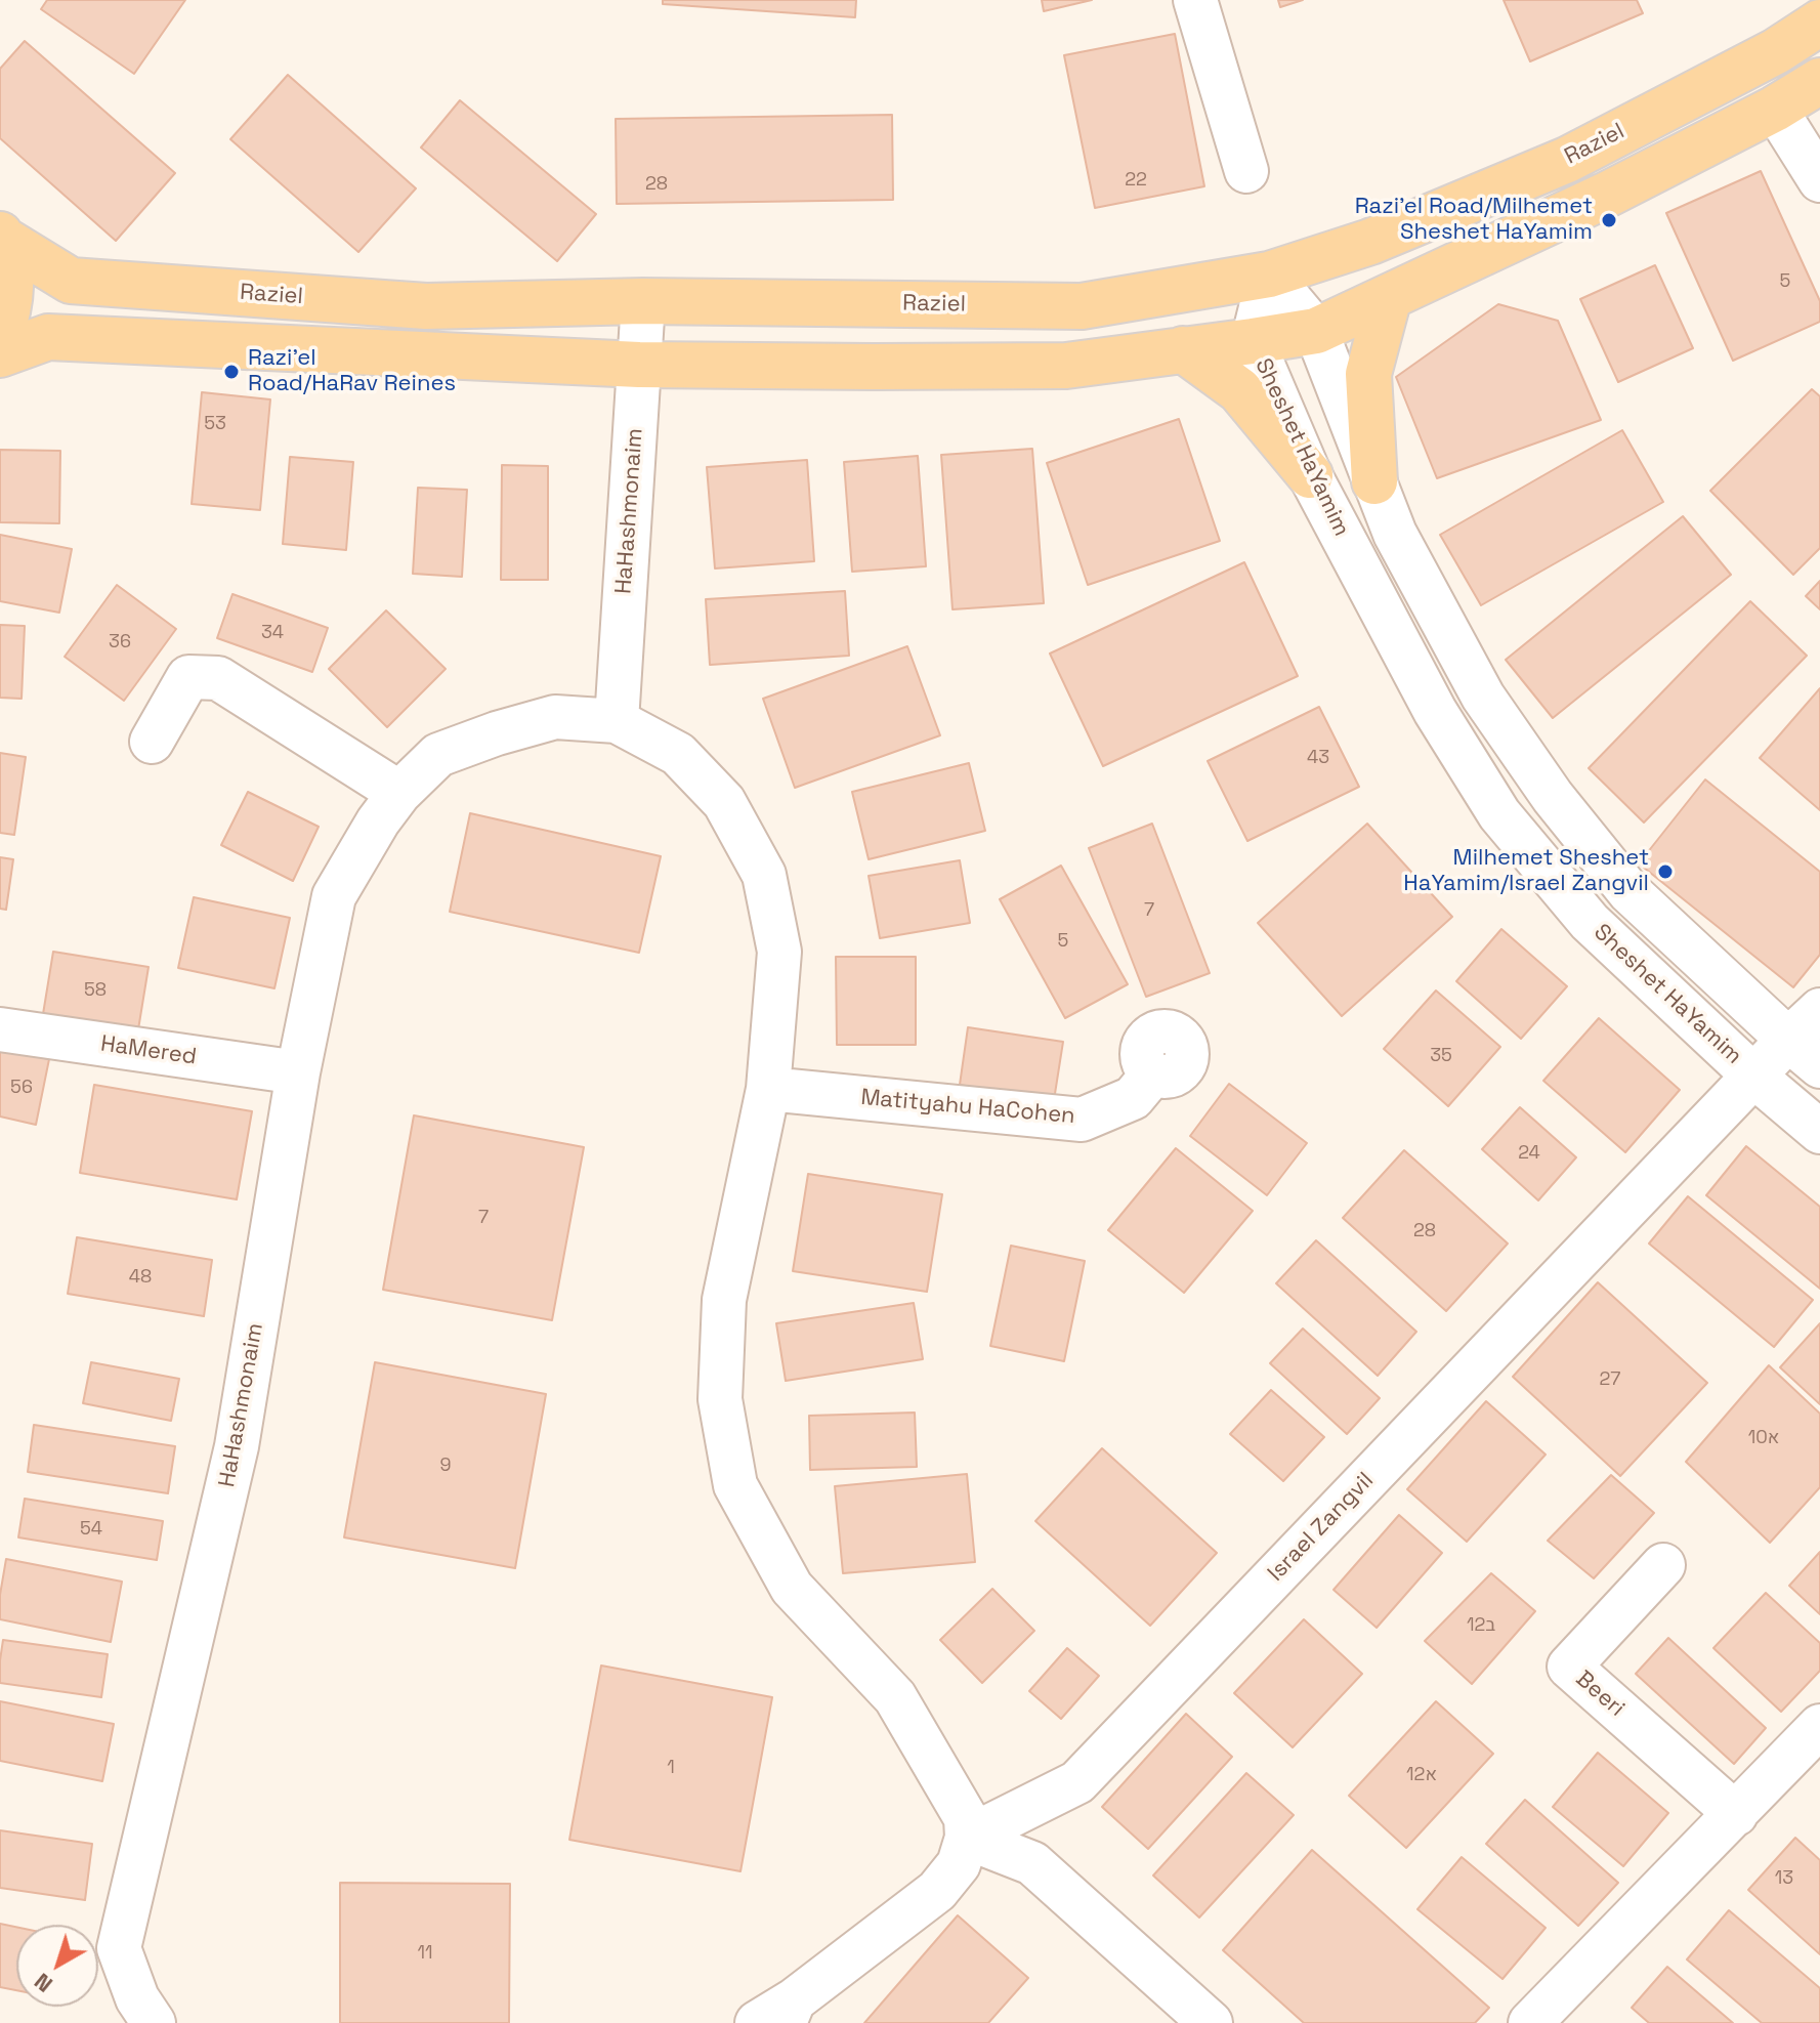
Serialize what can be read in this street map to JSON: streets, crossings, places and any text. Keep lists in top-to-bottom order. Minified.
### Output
{"streets":{"main road":["Raziel"],"street":["Sheshet HaYamim","HaHashmonaim","HaMered","Matityahu HaCohen","Israel Zangvil","Beeri"]},"crossings":[["Raziel","Sheshet HaYamim"],["Raziel","HaHashmonaim"],["Sheshet HaYamim","Israel Zangvil"],["HaHashmonaim","HaMered"],["HaHashmonaim","Matityahu HaCohen"],["HaHashmonaim","Israel Zangvil"]],"places":["Razi'el Road/Milhemet Sheshet HaYamim","Razi'el Road/HaRav Reines","Milhemet Sheshet HaYamim/Israel Zangvil"],"house_numbers":["22","28","5","53","34","36","43","7","5","58","35","56","24","7","28","48","27","10א","9","54","12ב","1","12א","13","11"],"north":"bottom left"}
